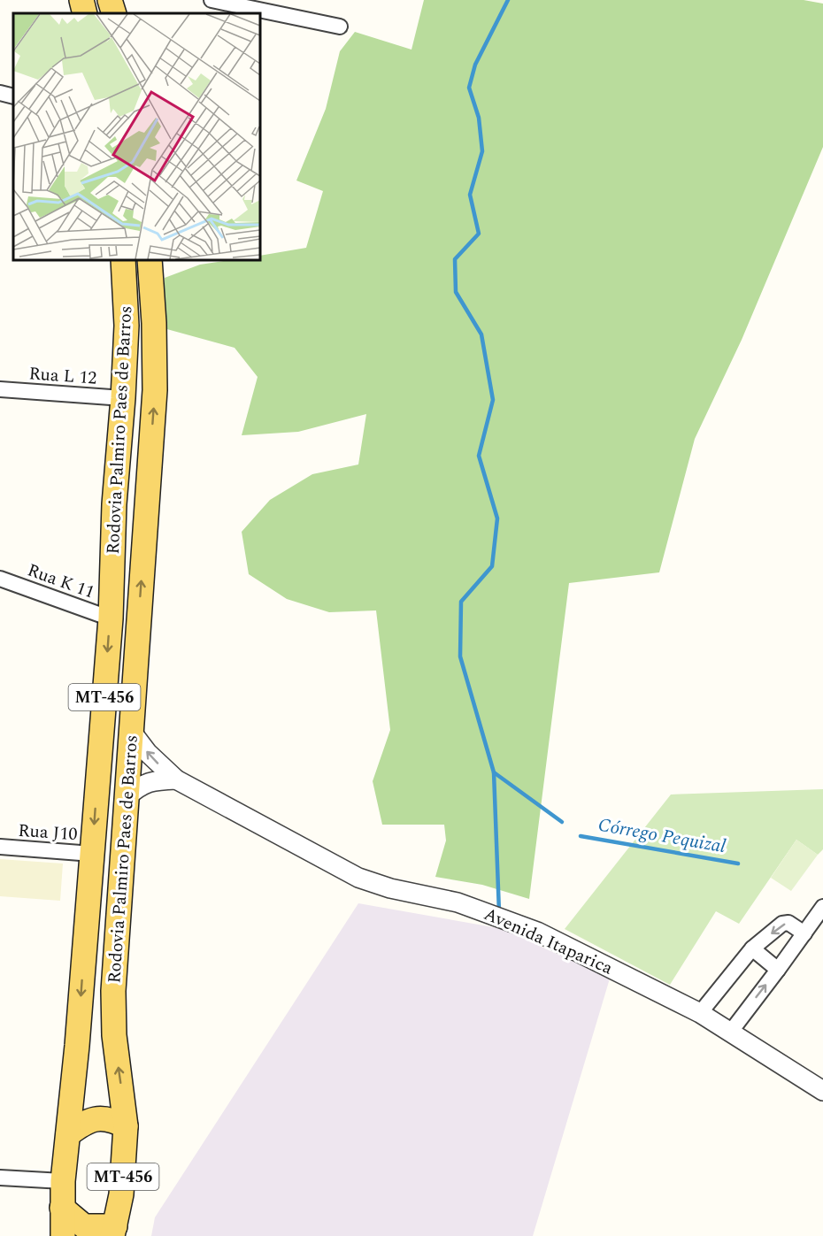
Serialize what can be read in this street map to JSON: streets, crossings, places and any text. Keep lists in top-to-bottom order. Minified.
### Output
{"streets":{"main road":["Rodovia Palmiro Paes de Barros","MT-456"],"street":["Rua L 12","Rua K 11","Rua J10","Avenida Itaparica"]},"crossings":[["Rua L 12","Rodovia Palmiro Paes de Barros"],["Rodovia Palmiro Paes de Barros","Rua K 11"],["Rodovia Palmiro Paes de Barros","Rua J10"],["Rodovia Palmiro Paes de Barros","Avenida Itaparica"]],"water":["Córrego Pequizal"]}
